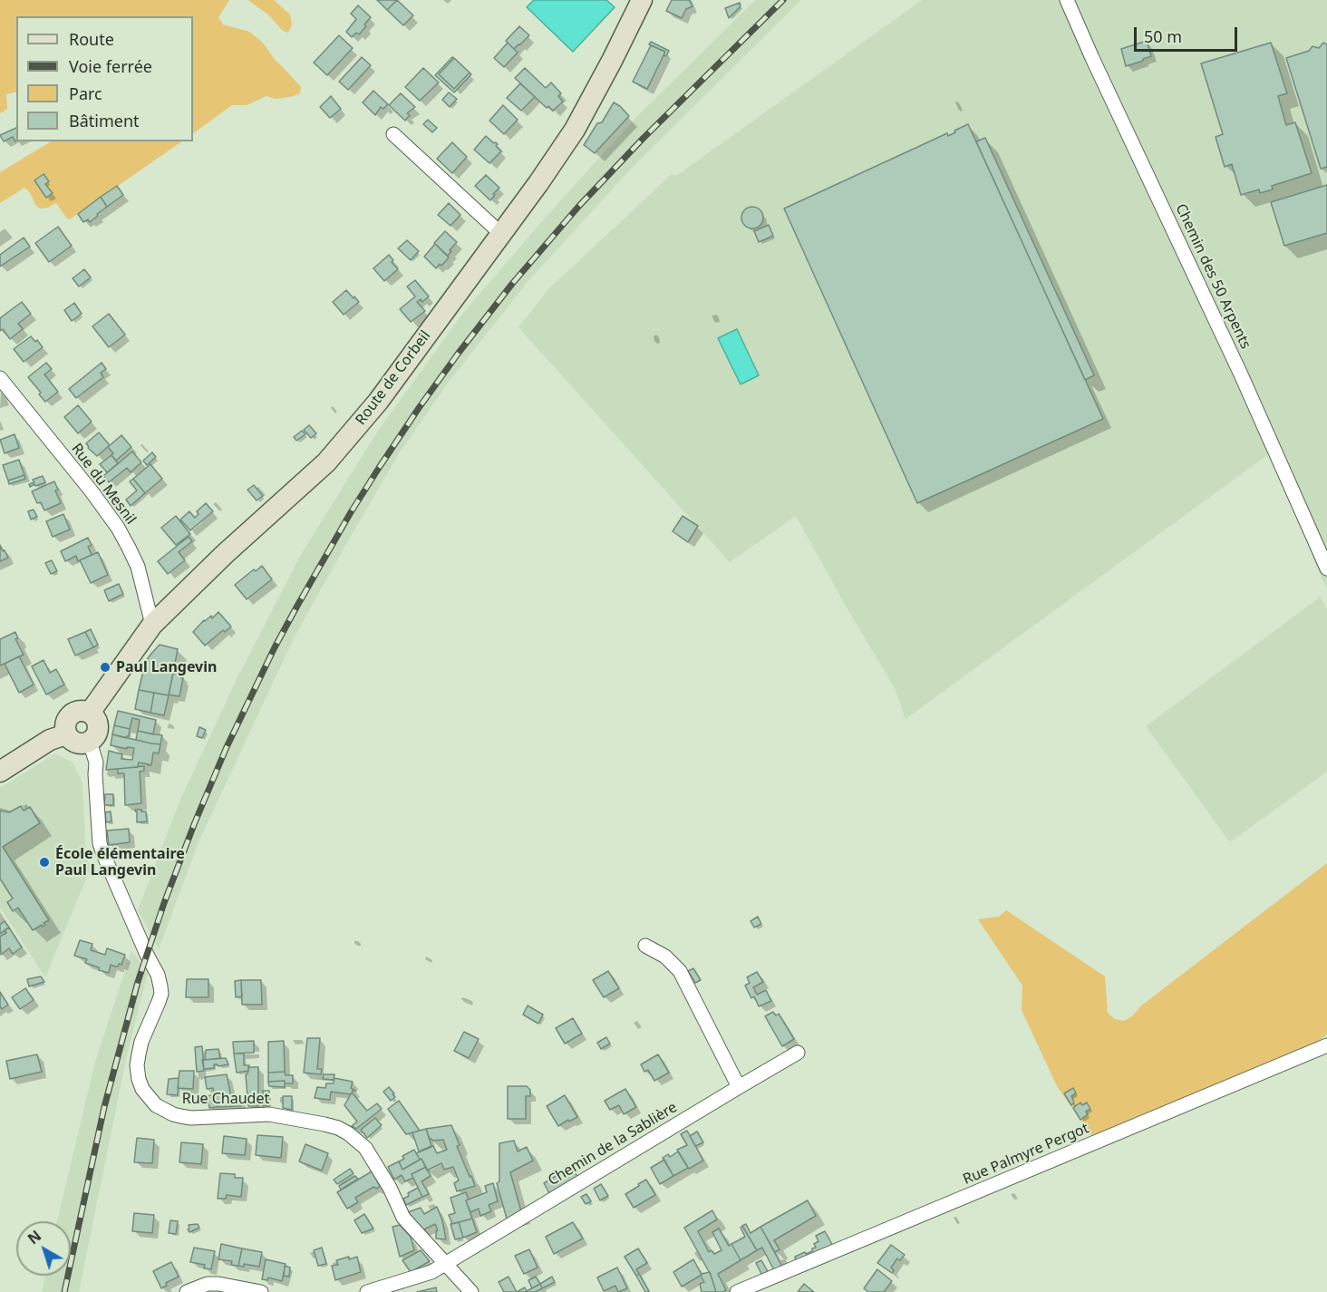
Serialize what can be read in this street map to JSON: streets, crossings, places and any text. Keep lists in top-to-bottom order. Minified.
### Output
{"streets":{"main road":["Route de Corbeil"],"street":["Chemin des 50 Arpents","Rue du Mesnil","Rue Chaudet","Chemin de la Sablière","Rue Palmyre Pergot"]},"crossings":[["Route de Corbeil","Rue du Mesnil"],["Route de Corbeil","Rue Chaudet"],["Rue Chaudet","Chemin de la Sablière"]],"places":["Paul Langevin","École élémentaire Paul Langevin"],"legend":["Route","Voie ferrée","Parc","Bâtiment"],"scale_bar":"50 m","north":"top left"}
